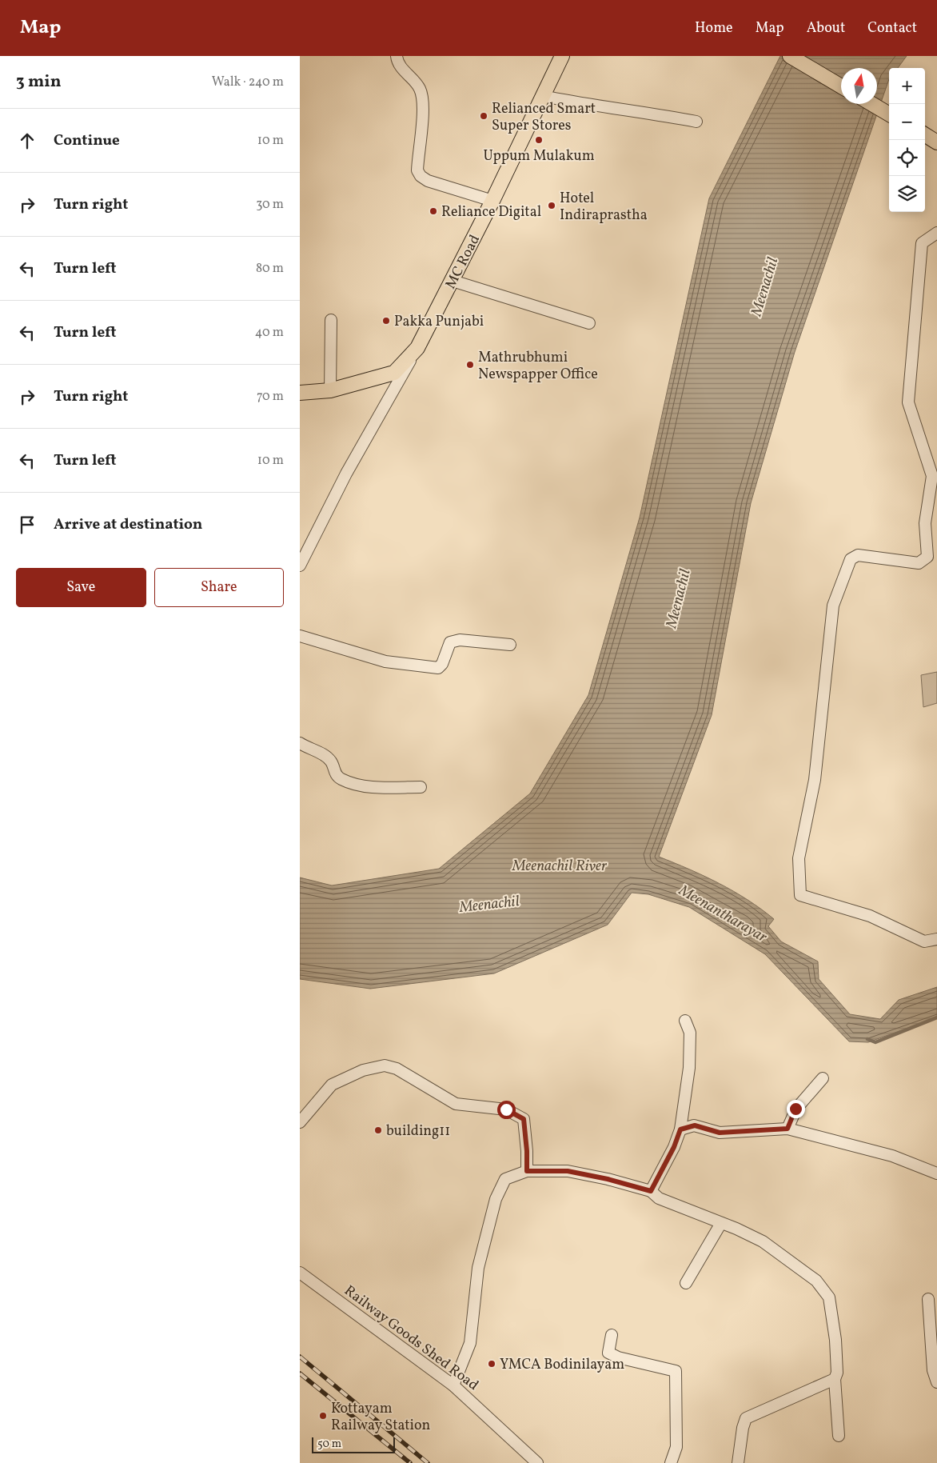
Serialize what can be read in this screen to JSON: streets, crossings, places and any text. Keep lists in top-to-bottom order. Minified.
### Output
{"streets":{"main road":["MC Road"],"street":["Railway Goods Shed Road"]},"water":["Meenachil","Meenachil River","Meenantharayar"],"places":["Relianced Smart Super Stores","Uppum Mulakum","Hotel Indiraprastha","Reliance Digital","Pakka Punjabi","Mathrubhumi Newspapper Office","building11","YMCA Bodinilayam","Kottayam Railway Station"],"scale_bar":"50 m","north":"top","page":{"header":"Map","nav":["Home","Map","About","Contact"],"heading":["3 min","Walk · 240 m"],"map_buttons":["+","−"],"list":[["Continue","10 m"],["Turn right","30 m"],["Turn left","80 m"],["Turn left","40 m"],["Turn right","70 m"],["Turn left","10 m"],"Arrive at destination"],"buttons":["Save","Share"],"scale":"50 m"}}
